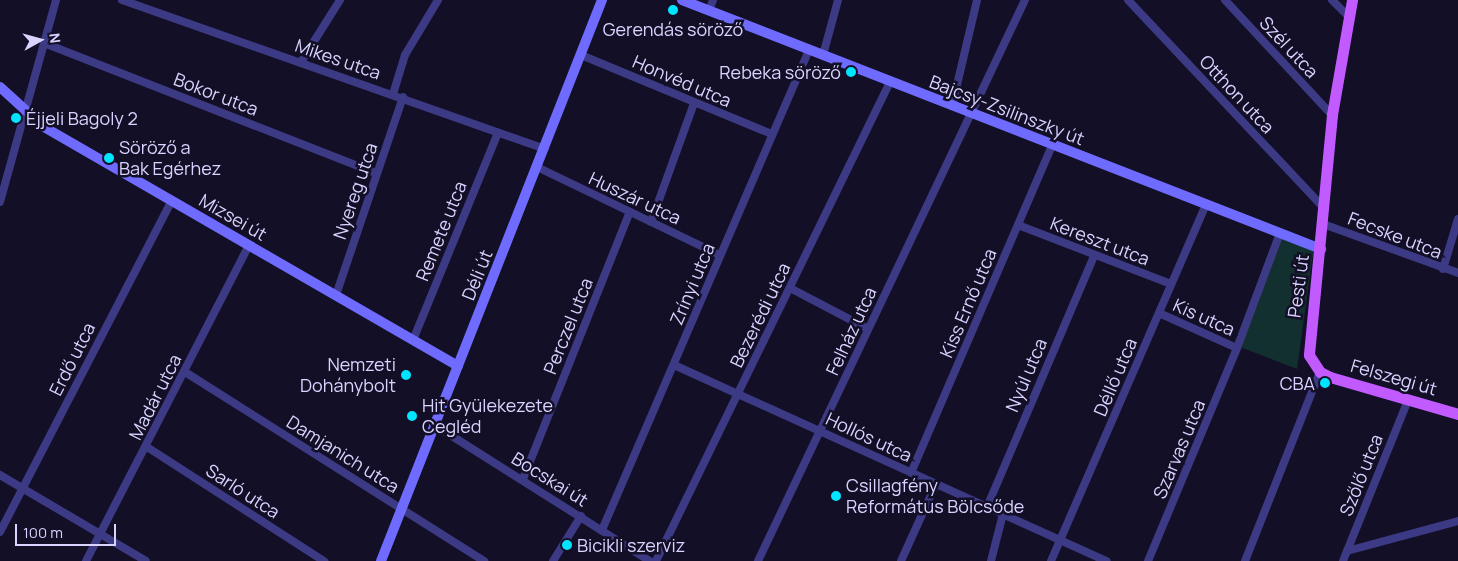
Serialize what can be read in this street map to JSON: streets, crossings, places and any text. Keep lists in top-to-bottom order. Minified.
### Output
{"streets":{"main road":["Bajcsy-Zsilinszky út","Mizsei út","Déli út","Pesti út","Felszegi út"],"street":["Szél utca","Mikes utca","Honvéd utca","Bokor utca","Otthon utca","Nyereg utca","Huszár utca","Remete utca","Fecske utca","Kereszt utca","Zrínyi utca","Kiss Ernő utca","Bezerédi utca","Kis utca","Perczel utca","Felház utca","Erdő utca","Nyúl utca","Déllő utca","Madár utca","Hollós utca","Szarvas utca","Damjanich utca","Szőlő utca","Bocskai út","Sarló utca"]},"crossings":[["Szél utca","Pesti út"],["Mikes utca","Nyereg utca"],["Mikes utca","Remete utca"],["Mikes utca","Déli út"],["Honvéd utca","Déli út"],["Honvéd utca","Zrínyi utca"],["Bokor utca","Nyereg utca"],["Otthon utca","Pesti út"],["Bajcsy-Zsilinszky út","Zrínyi utca"],["Bajcsy-Zsilinszky út","Pesti út"],["Bajcsy-Zsilinszky út","Kiss Ernő utca"],["Bajcsy-Zsilinszky út","Bezerédi utca"],["Bajcsy-Zsilinszky út","Felház utca"],["Bajcsy-Zsilinszky út","Déllő utca"],["Bajcsy-Zsilinszky út","Szarvas utca"],["Nyereg utca","Mizsei út"],["Huszár utca","Déli út"],["Huszár utca","Zrínyi utca"],["Huszár utca","Perczel utca"],["Mizsei út","Remete utca"],["Mizsei út","Déli út"],["Mizsei út","Erdő utca"],["Mizsei út","Madár utca"],["Fecske utca","Pesti út"],["Kereszt utca","Kiss Ernő utca"],["Kereszt utca","Nyúl utca"],["Kereszt utca","Déllő utca"],["Déli út","Damjanich utca"],["Déli út","Bocskai út"],["Zrínyi utca","Hollós utca"],["Zrínyi utca","Bocskai út"],["Pesti út","Felszegi út"],["Kiss Ernő utca","Hollós utca"],["Bezerédi utca","Hollós utca"],["Kis utca","Déllő utca"],["Kis utca","Szarvas utca"],["Perczel utca","Bocskai út"],["Felház utca","Hollós utca"],["Nyúl utca","Hollós utca"],["Déllő utca","Hollós utca"],["Felszegi út","Szőlő utca"],["Madár utca","Damjanich utca"],["Madár utca","Sarló utca"]],"places":["Gerendás söröző","Rebeka söröző","Éjjeli Bagoly 2","Söröző a Bak Egérhez","Nemzeti Dohánybolt","CBA","Hit Gyülekezete Cegléd","Csillagfény Református Bölcsőde","Bicikli szerviz"],"scale_bar":"100 m","north":"right"}
